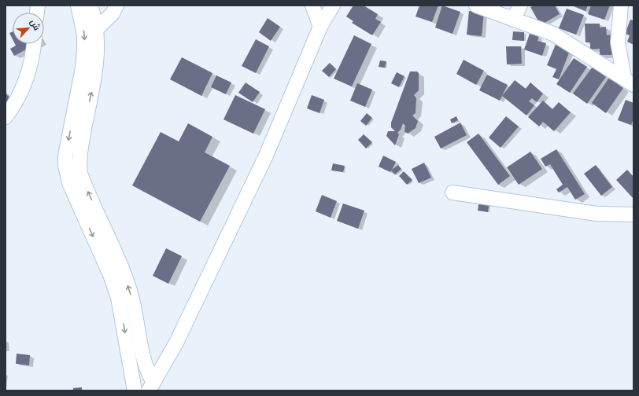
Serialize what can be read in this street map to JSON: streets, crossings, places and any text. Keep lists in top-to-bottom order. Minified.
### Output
{"north":"top right"}
